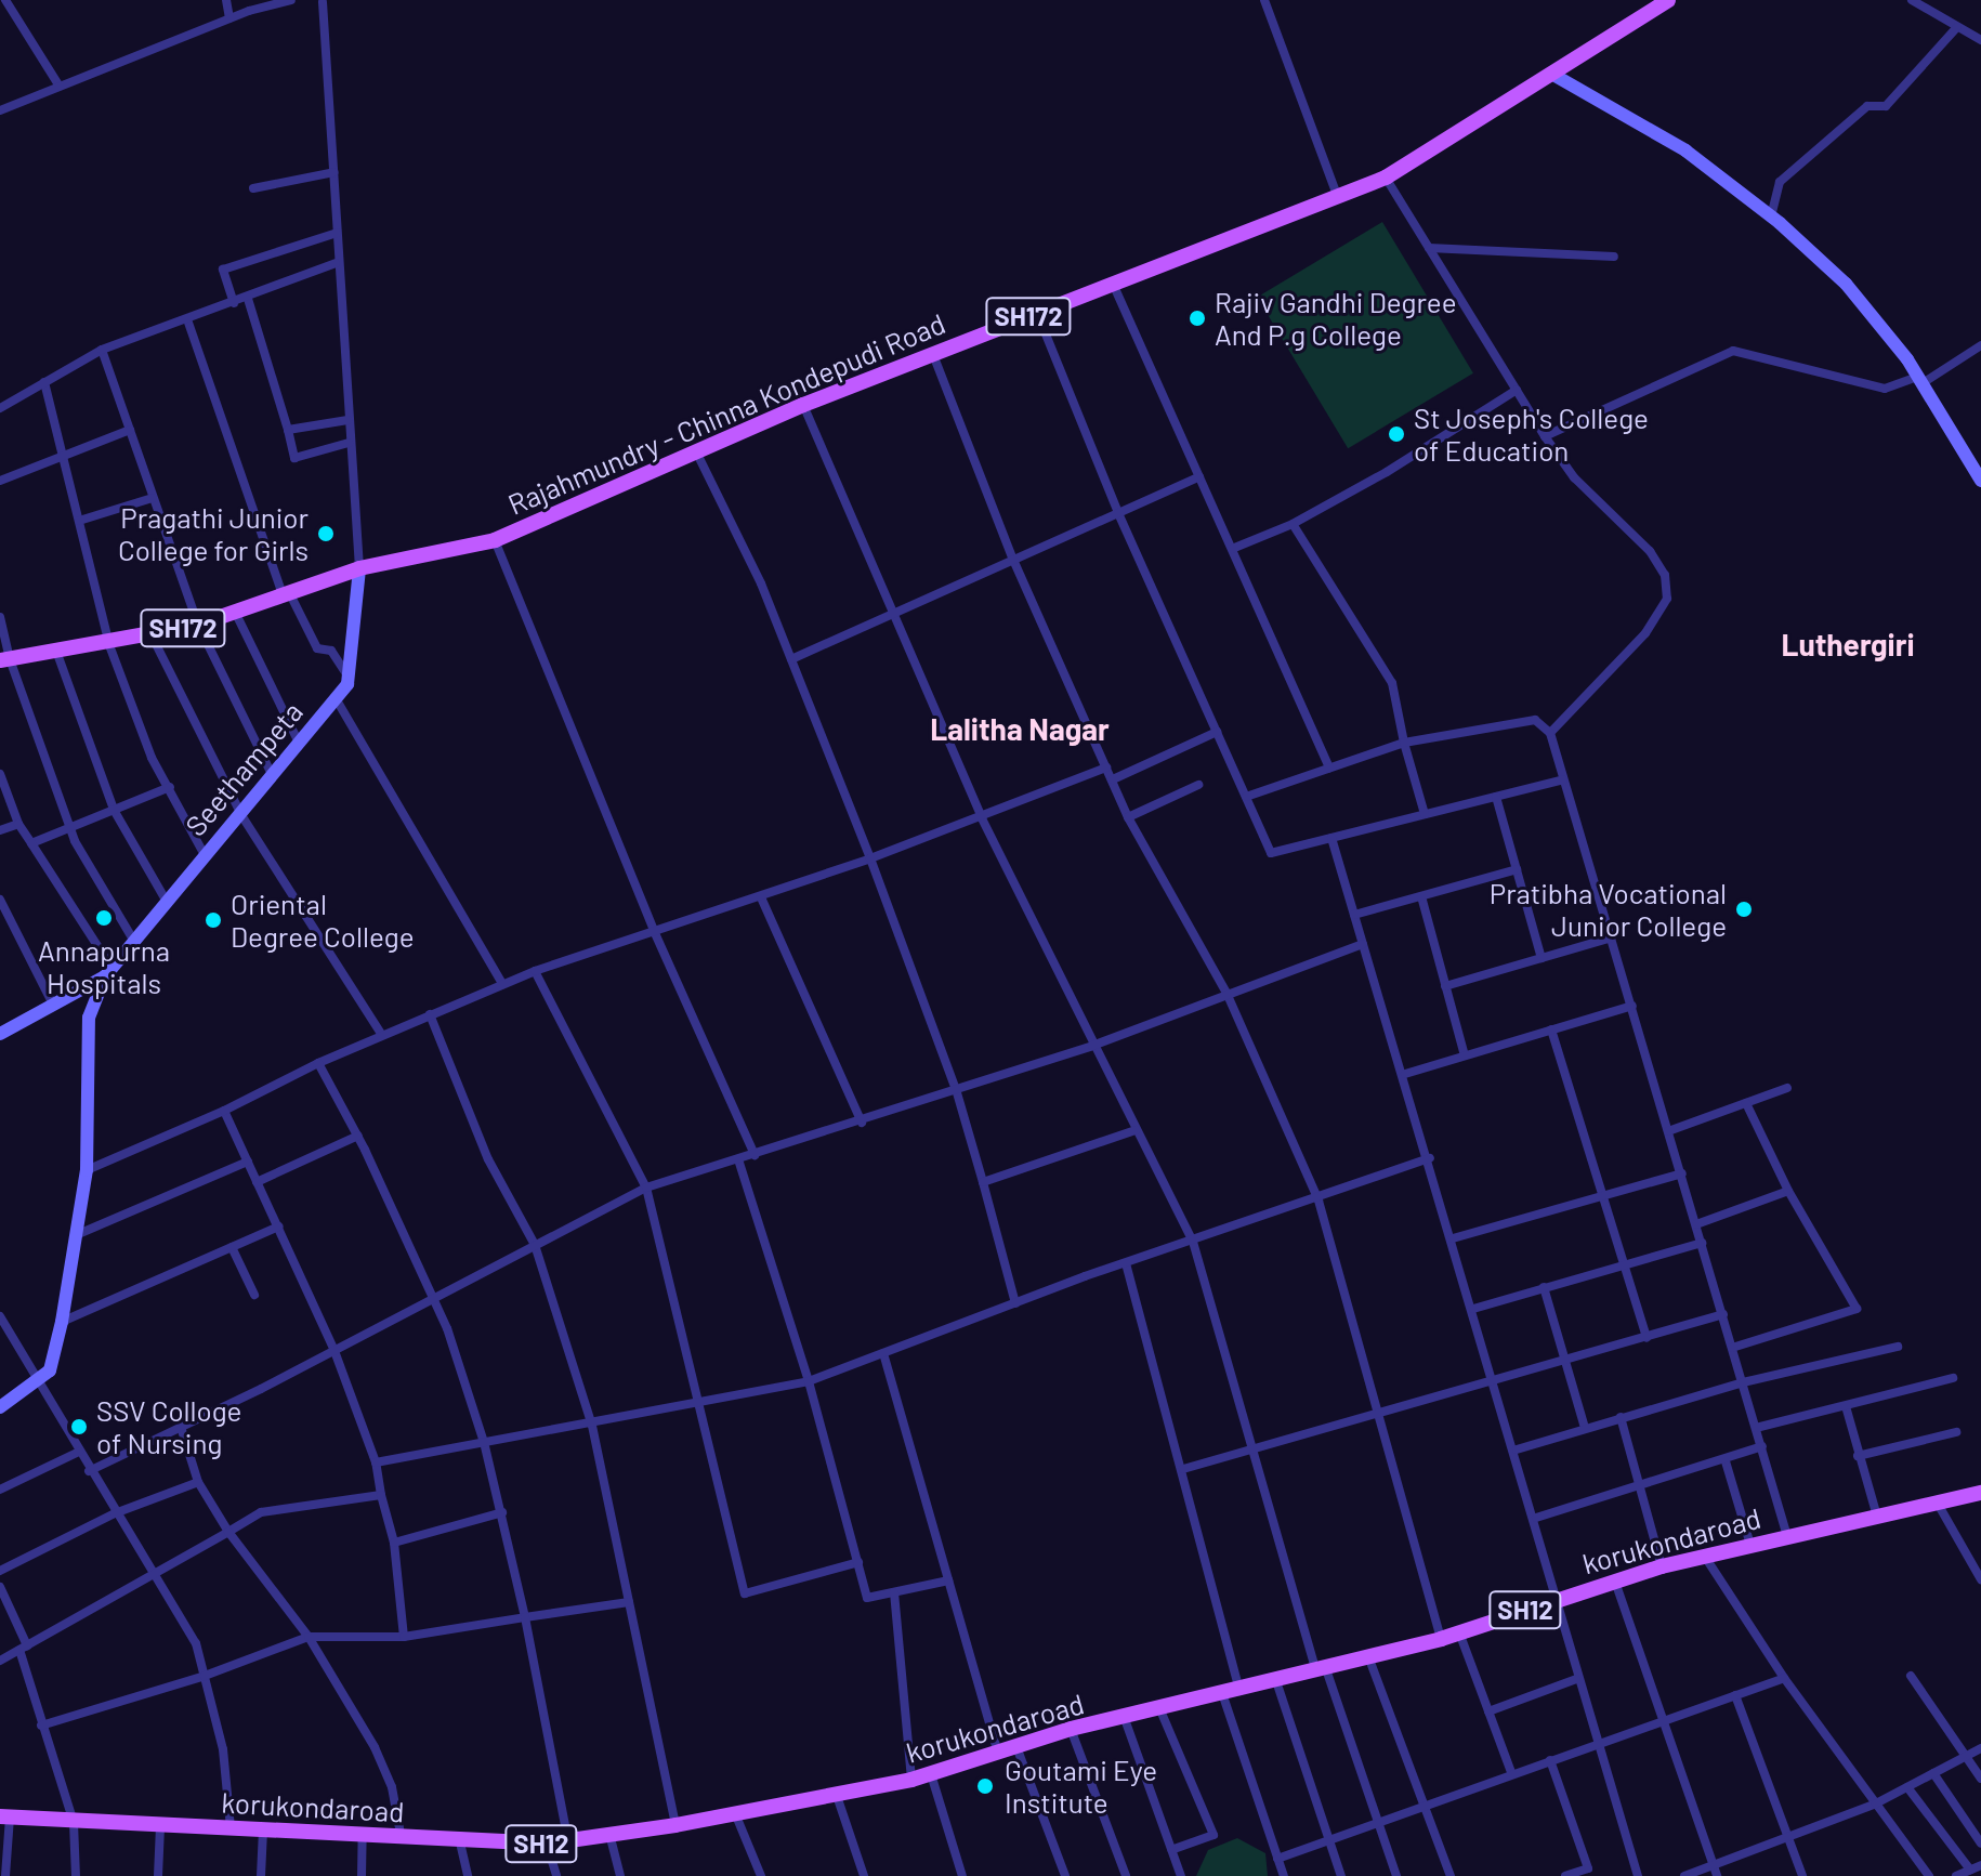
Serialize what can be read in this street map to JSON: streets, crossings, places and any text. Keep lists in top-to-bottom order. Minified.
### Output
{"streets":{"main road":["SH172","Rajahmundry - Chinna Kondepudi Road","korukondaroad","SH12"],"street":["Seethampeta"]},"districts":["Luthergiri","Lalitha Nagar"],"places":["Rajiv Gandhi Degree And P.g College","St Joseph's College of Education","Pragathi Junior College for Girls","Pratibha Vocational Junior College","Annapurna Hospitals","Oriental Degree College","SSV Colloge of Nursing","Goutami Eye Institute"]}
